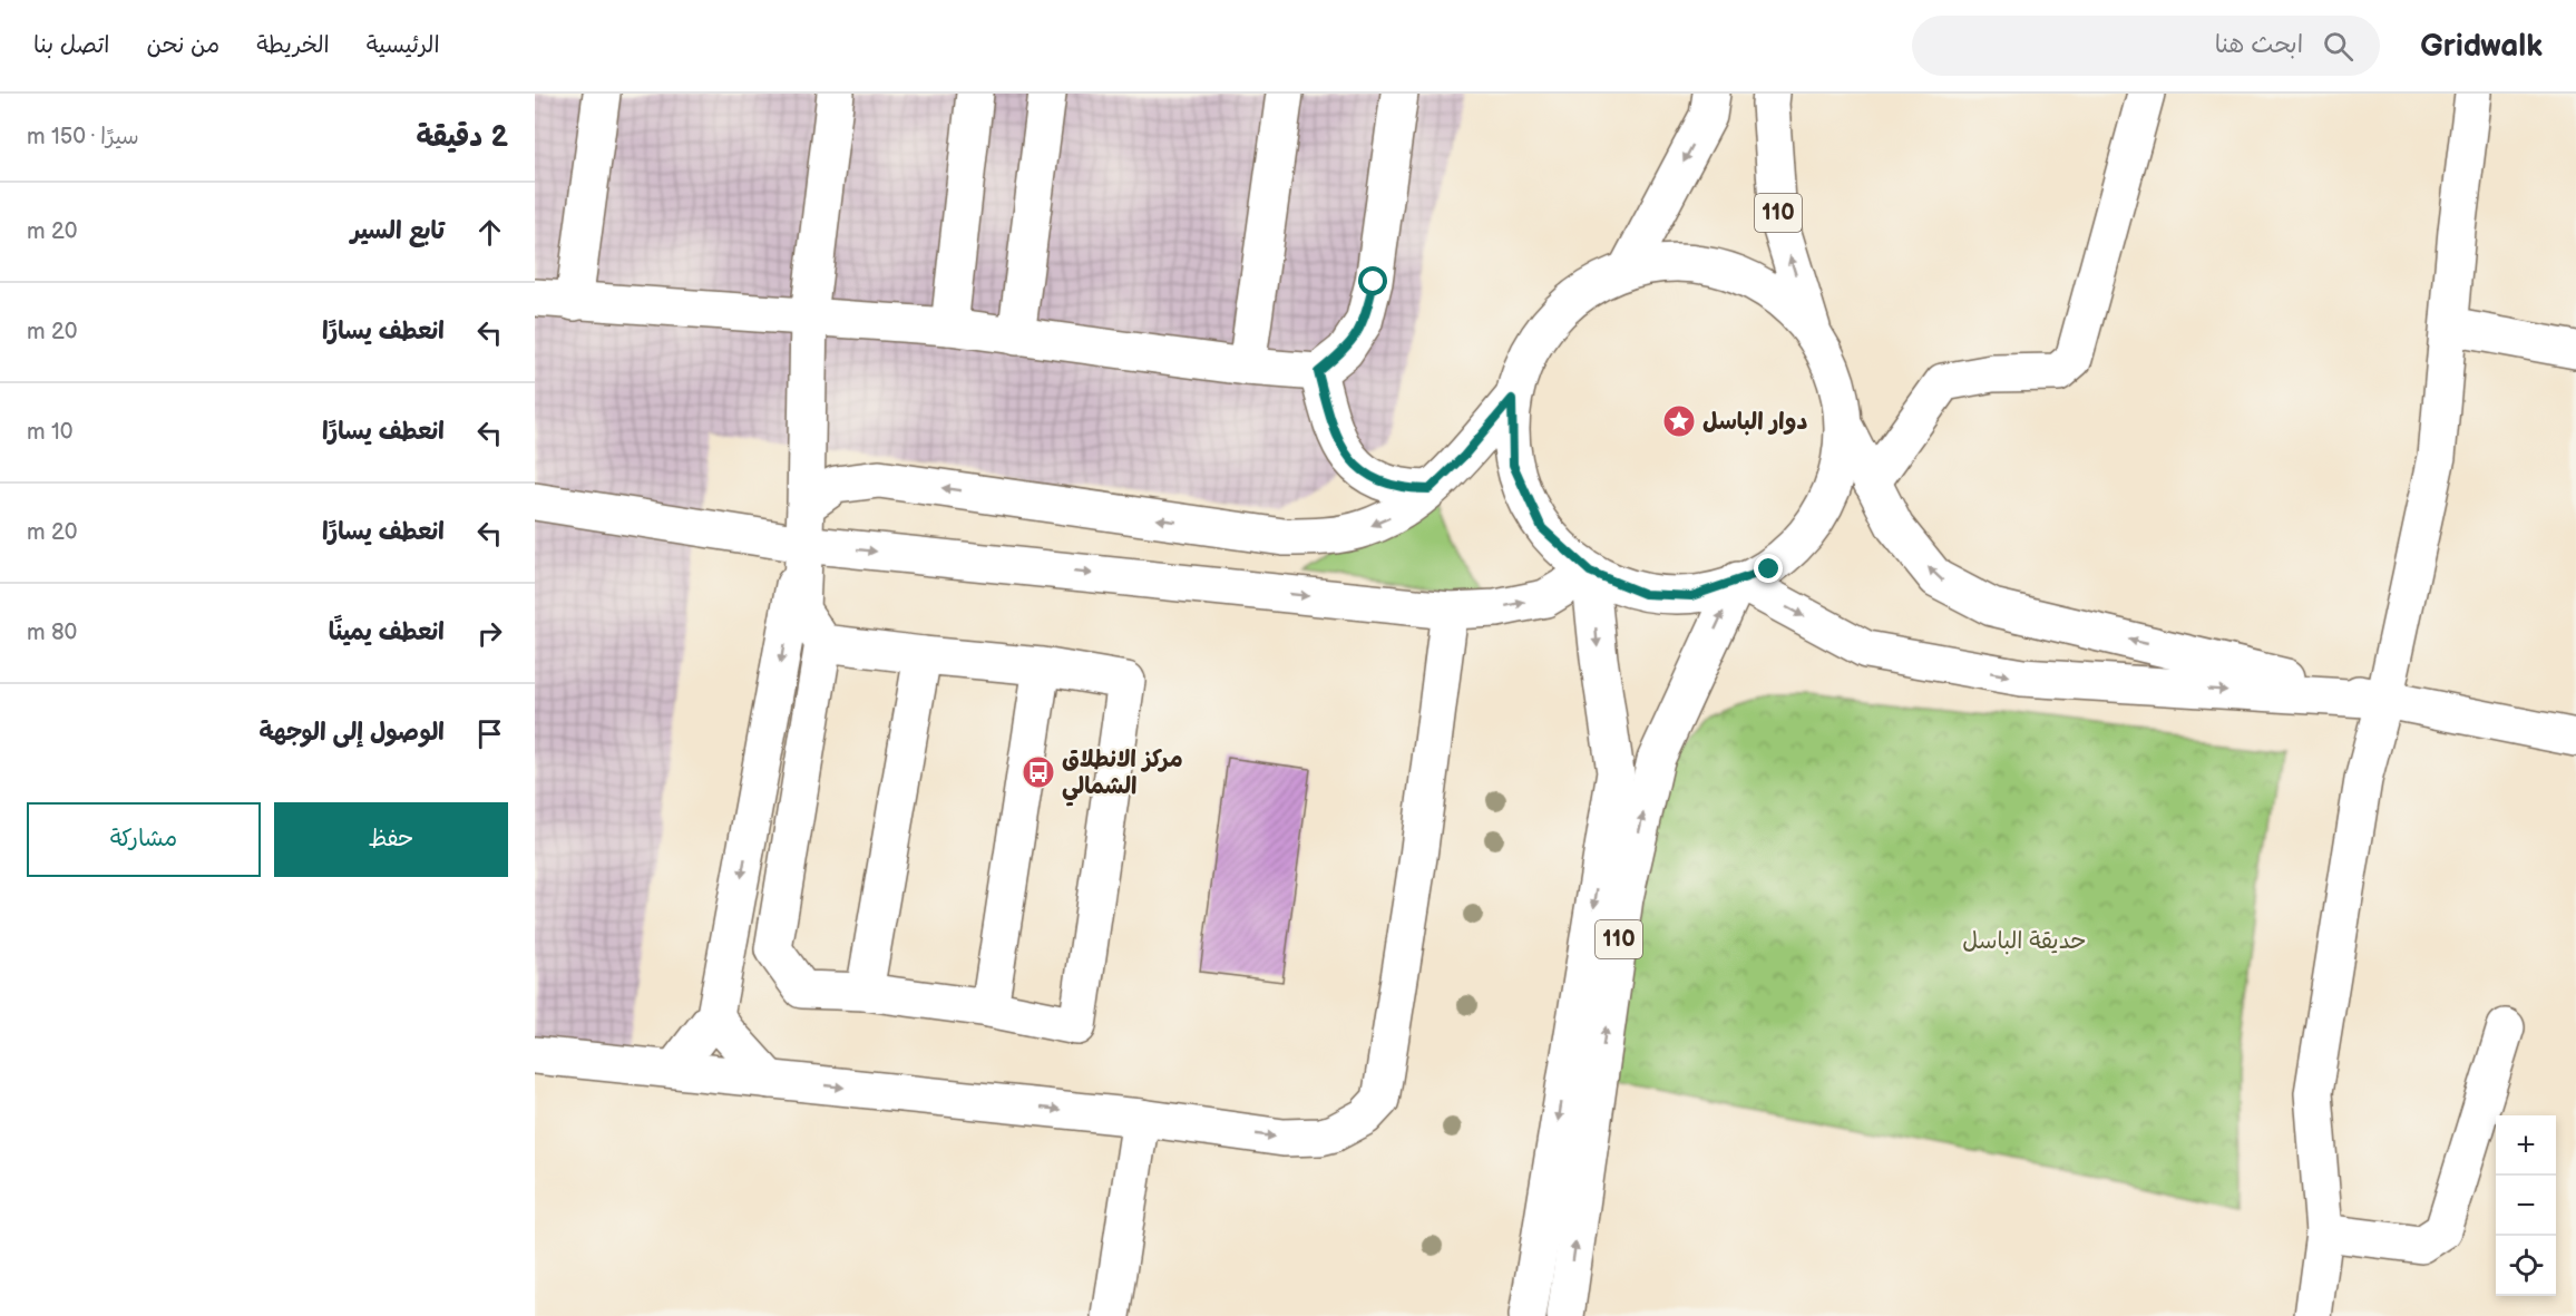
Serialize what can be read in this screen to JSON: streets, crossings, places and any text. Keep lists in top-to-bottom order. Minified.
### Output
{"streets":{"street":["110"]},"parks":["حديقة الباسل"],"places":{"place":["دوار الباسل"],"bus stop":["مركز الانطلاق الشمالي"]},"page":{"header":"Gridwalk","search":"ابحث هنا","nav":["الرئيسية","الخريطة","من نحن","اتصل بنا"],"heading":["2 دقيقة","سيرًا · 150 m"],"list":[["تابع السير","20 m"],["انعطف يسارًا","20 m"],["انعطف يسارًا","10 m"],["انعطف يسارًا","20 m"],["انعطف يمينًا","80 m"],"الوصول إلى الوجهة"],"buttons":["حفظ","مشاركة"],"map_buttons":["+","−"]}}
